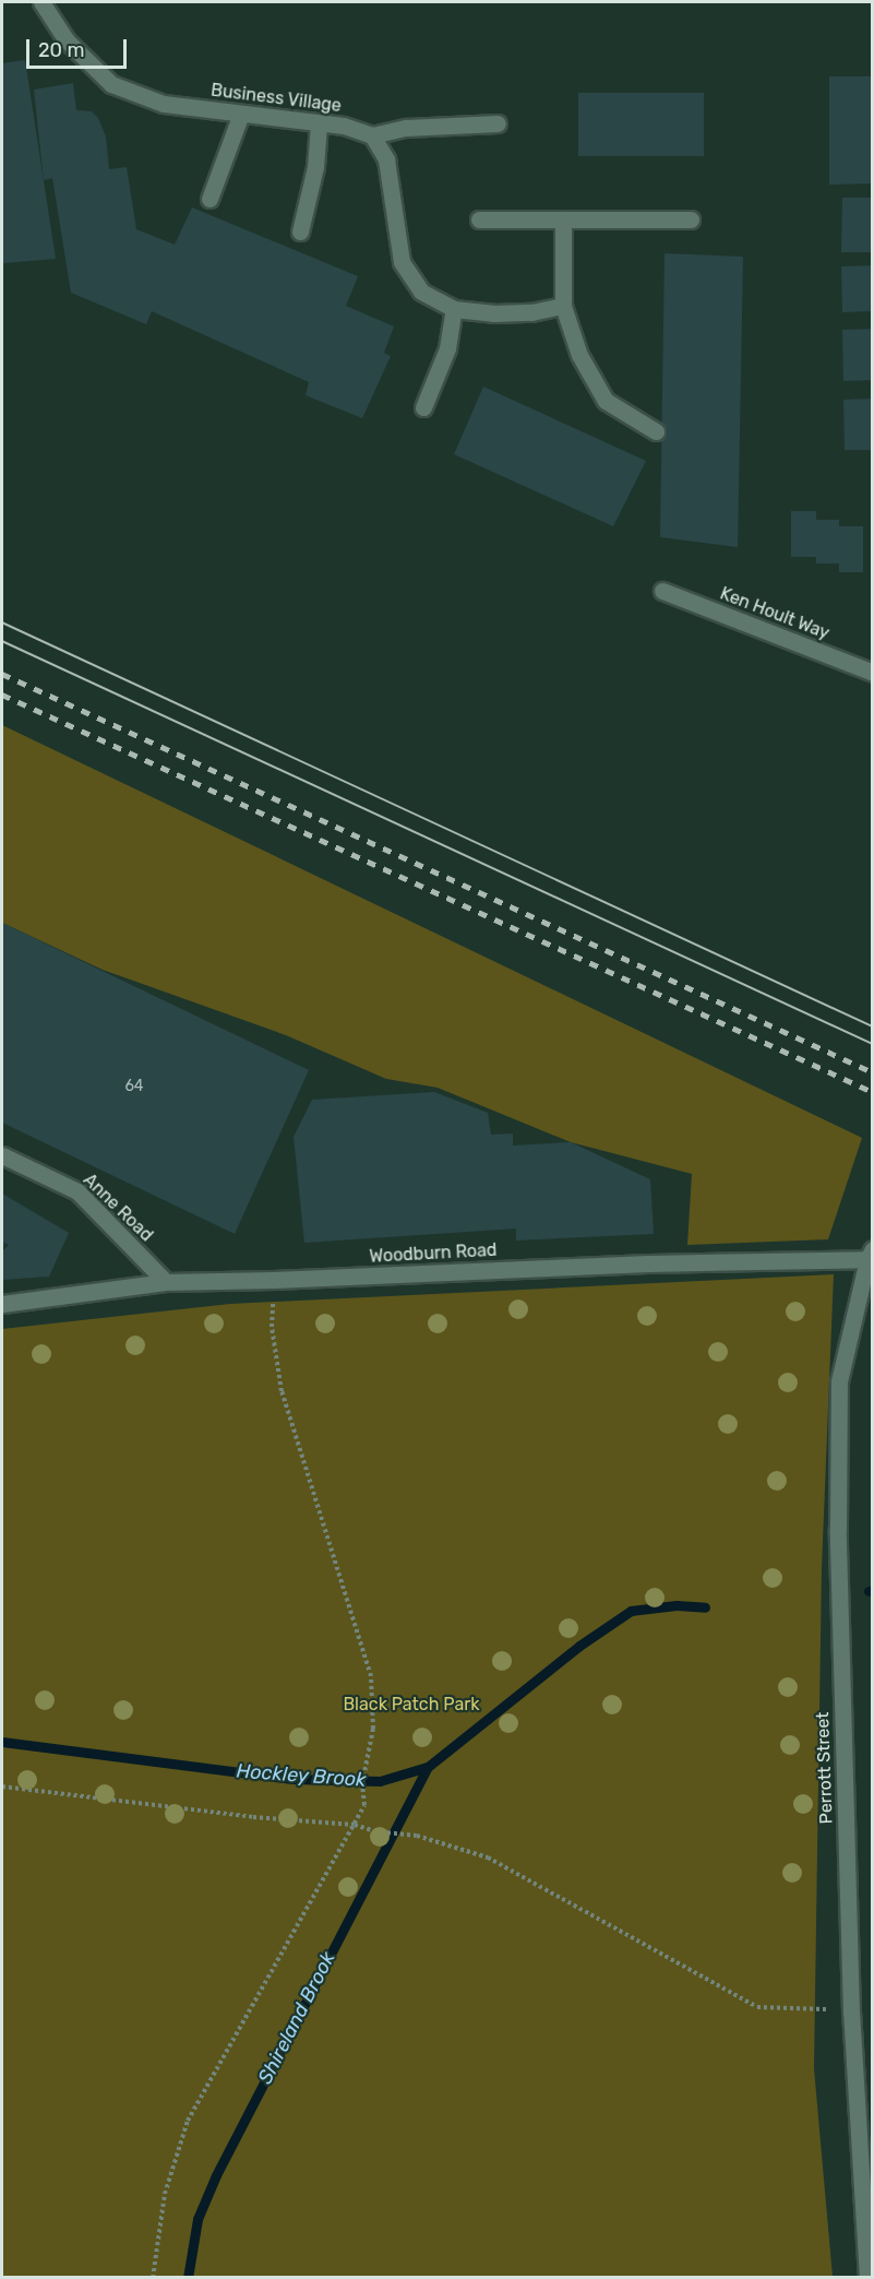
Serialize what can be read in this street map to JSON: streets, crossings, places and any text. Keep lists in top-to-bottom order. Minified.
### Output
{"streets":{"street":["Business Village","Ken Hoult Way","Anne Road","Woodburn Road","Perrott Street"]},"crossings":[["Anne Road","Woodburn Road"],["Woodburn Road","Perrott Street"]],"water":["Hockley Brook","Shireland Brook"],"parks":["Black Patch Park"],"house_numbers":["64"],"scale_bar":"20 m"}
